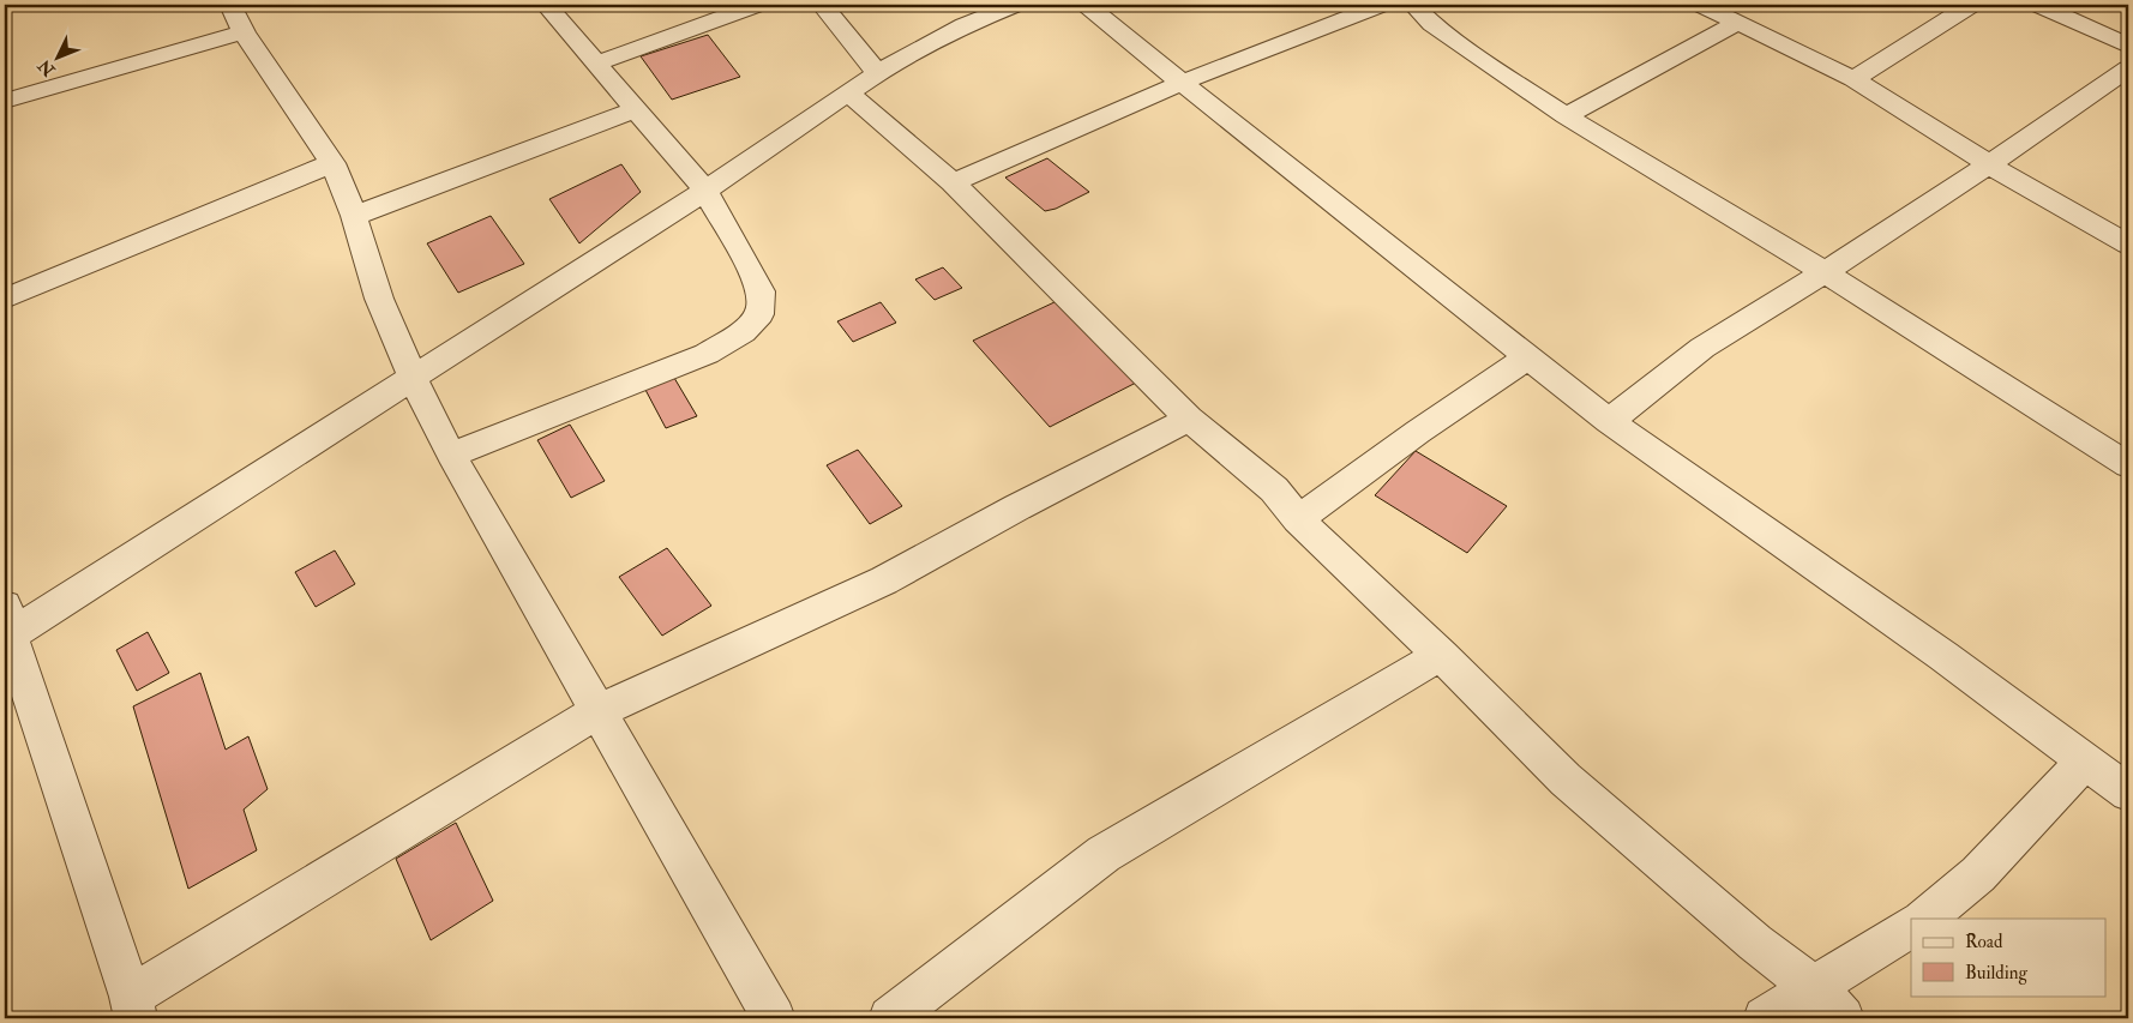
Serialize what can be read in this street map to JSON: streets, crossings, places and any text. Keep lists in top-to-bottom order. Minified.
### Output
{"legend":["Road","Building"],"north":"bottom left"}
